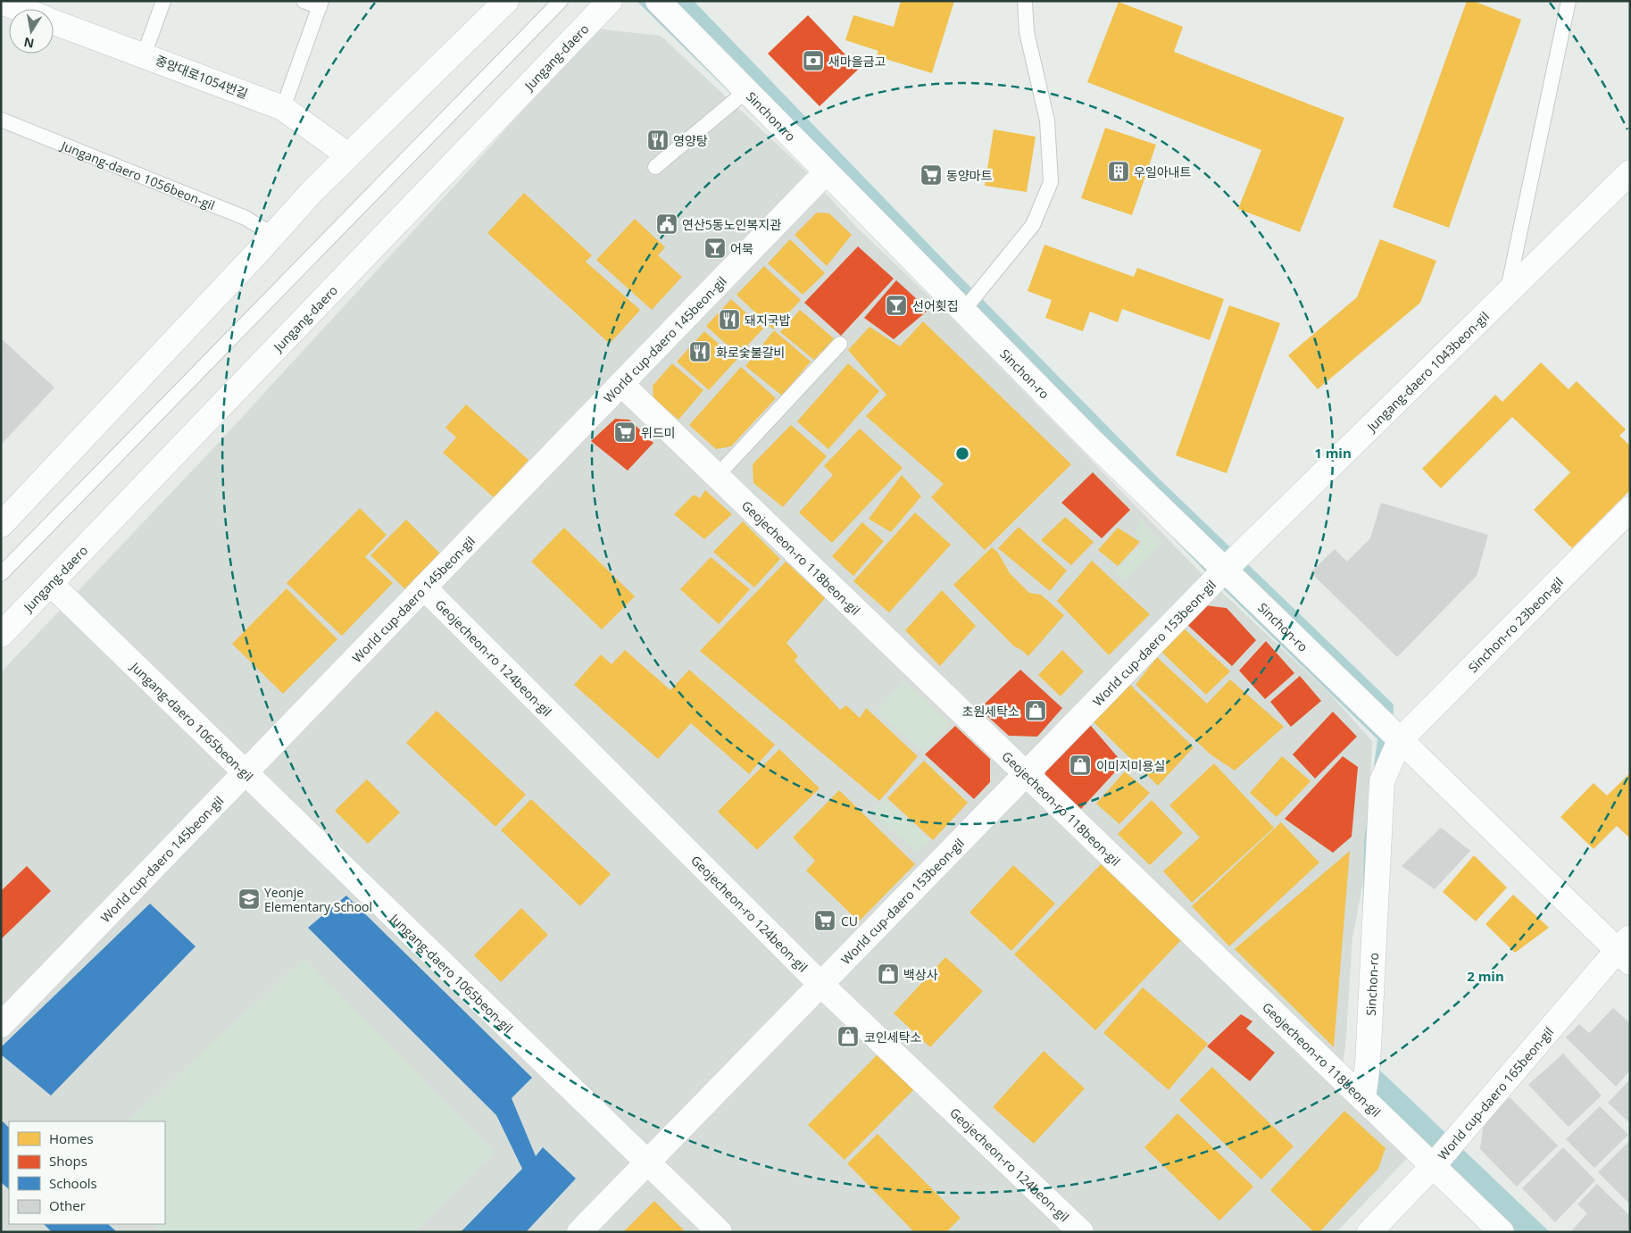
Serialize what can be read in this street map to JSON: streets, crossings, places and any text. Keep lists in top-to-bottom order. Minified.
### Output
{"streets":{"street":["Jungang-daero","중앙대로1054번길","Sinchon-ro","World cup-daero 145beon-gil","Jungang-daero 1043beon-gil","Geojecheon-ro 118beon-gil","Sinchon-ro 23beon-gil","World cup-daero 153beon-gil","Geojecheon-ro 124beon-gil","Jungang-daero 1065beon-gil","World cup-daero 165beon-gil"],"lane":["Jungang-daero 1056beon-gil"]},"crossings":[["Jungang-daero","Jungang-daero 1065beon-gil"],["Sinchon-ro","World cup-daero 145beon-gil"],["Sinchon-ro","Jungang-daero 1043beon-gil"],["Sinchon-ro","Geojecheon-ro 118beon-gil"],["Sinchon-ro","Sinchon-ro 23beon-gil"],["Sinchon-ro","World cup-daero 153beon-gil"],["Sinchon-ro","World cup-daero 165beon-gil"],["World cup-daero 145beon-gil","Geojecheon-ro 118beon-gil"],["World cup-daero 145beon-gil","Geojecheon-ro 124beon-gil"],["World cup-daero 145beon-gil","Jungang-daero 1065beon-gil"],["Jungang-daero 1043beon-gil","World cup-daero 153beon-gil"],["Geojecheon-ro 118beon-gil","World cup-daero 153beon-gil"],["Geojecheon-ro 118beon-gil","World cup-daero 165beon-gil"],["World cup-daero 153beon-gil","Geojecheon-ro 124beon-gil"],["World cup-daero 153beon-gil","Jungang-daero 1065beon-gil"]],"places":{"bank":["새마을금고"],"restaurant":["영양탕","돼지국밥","화로숯불갈비"],"building":["우일아내트"],"supermarket":["동양마트","위드미","CU"],"public building":["연산5동노인복지관"],"bar":["어묵","선어횟집"],"shop":["초원세탁소","이미지미용실","백상사","코인세탁소"],"school or university":["Yeonje Elementary School"]},"legend":["Homes","Shops","Schools","Other"],"north":"bottom","rings":["1 min","2 min"]}
